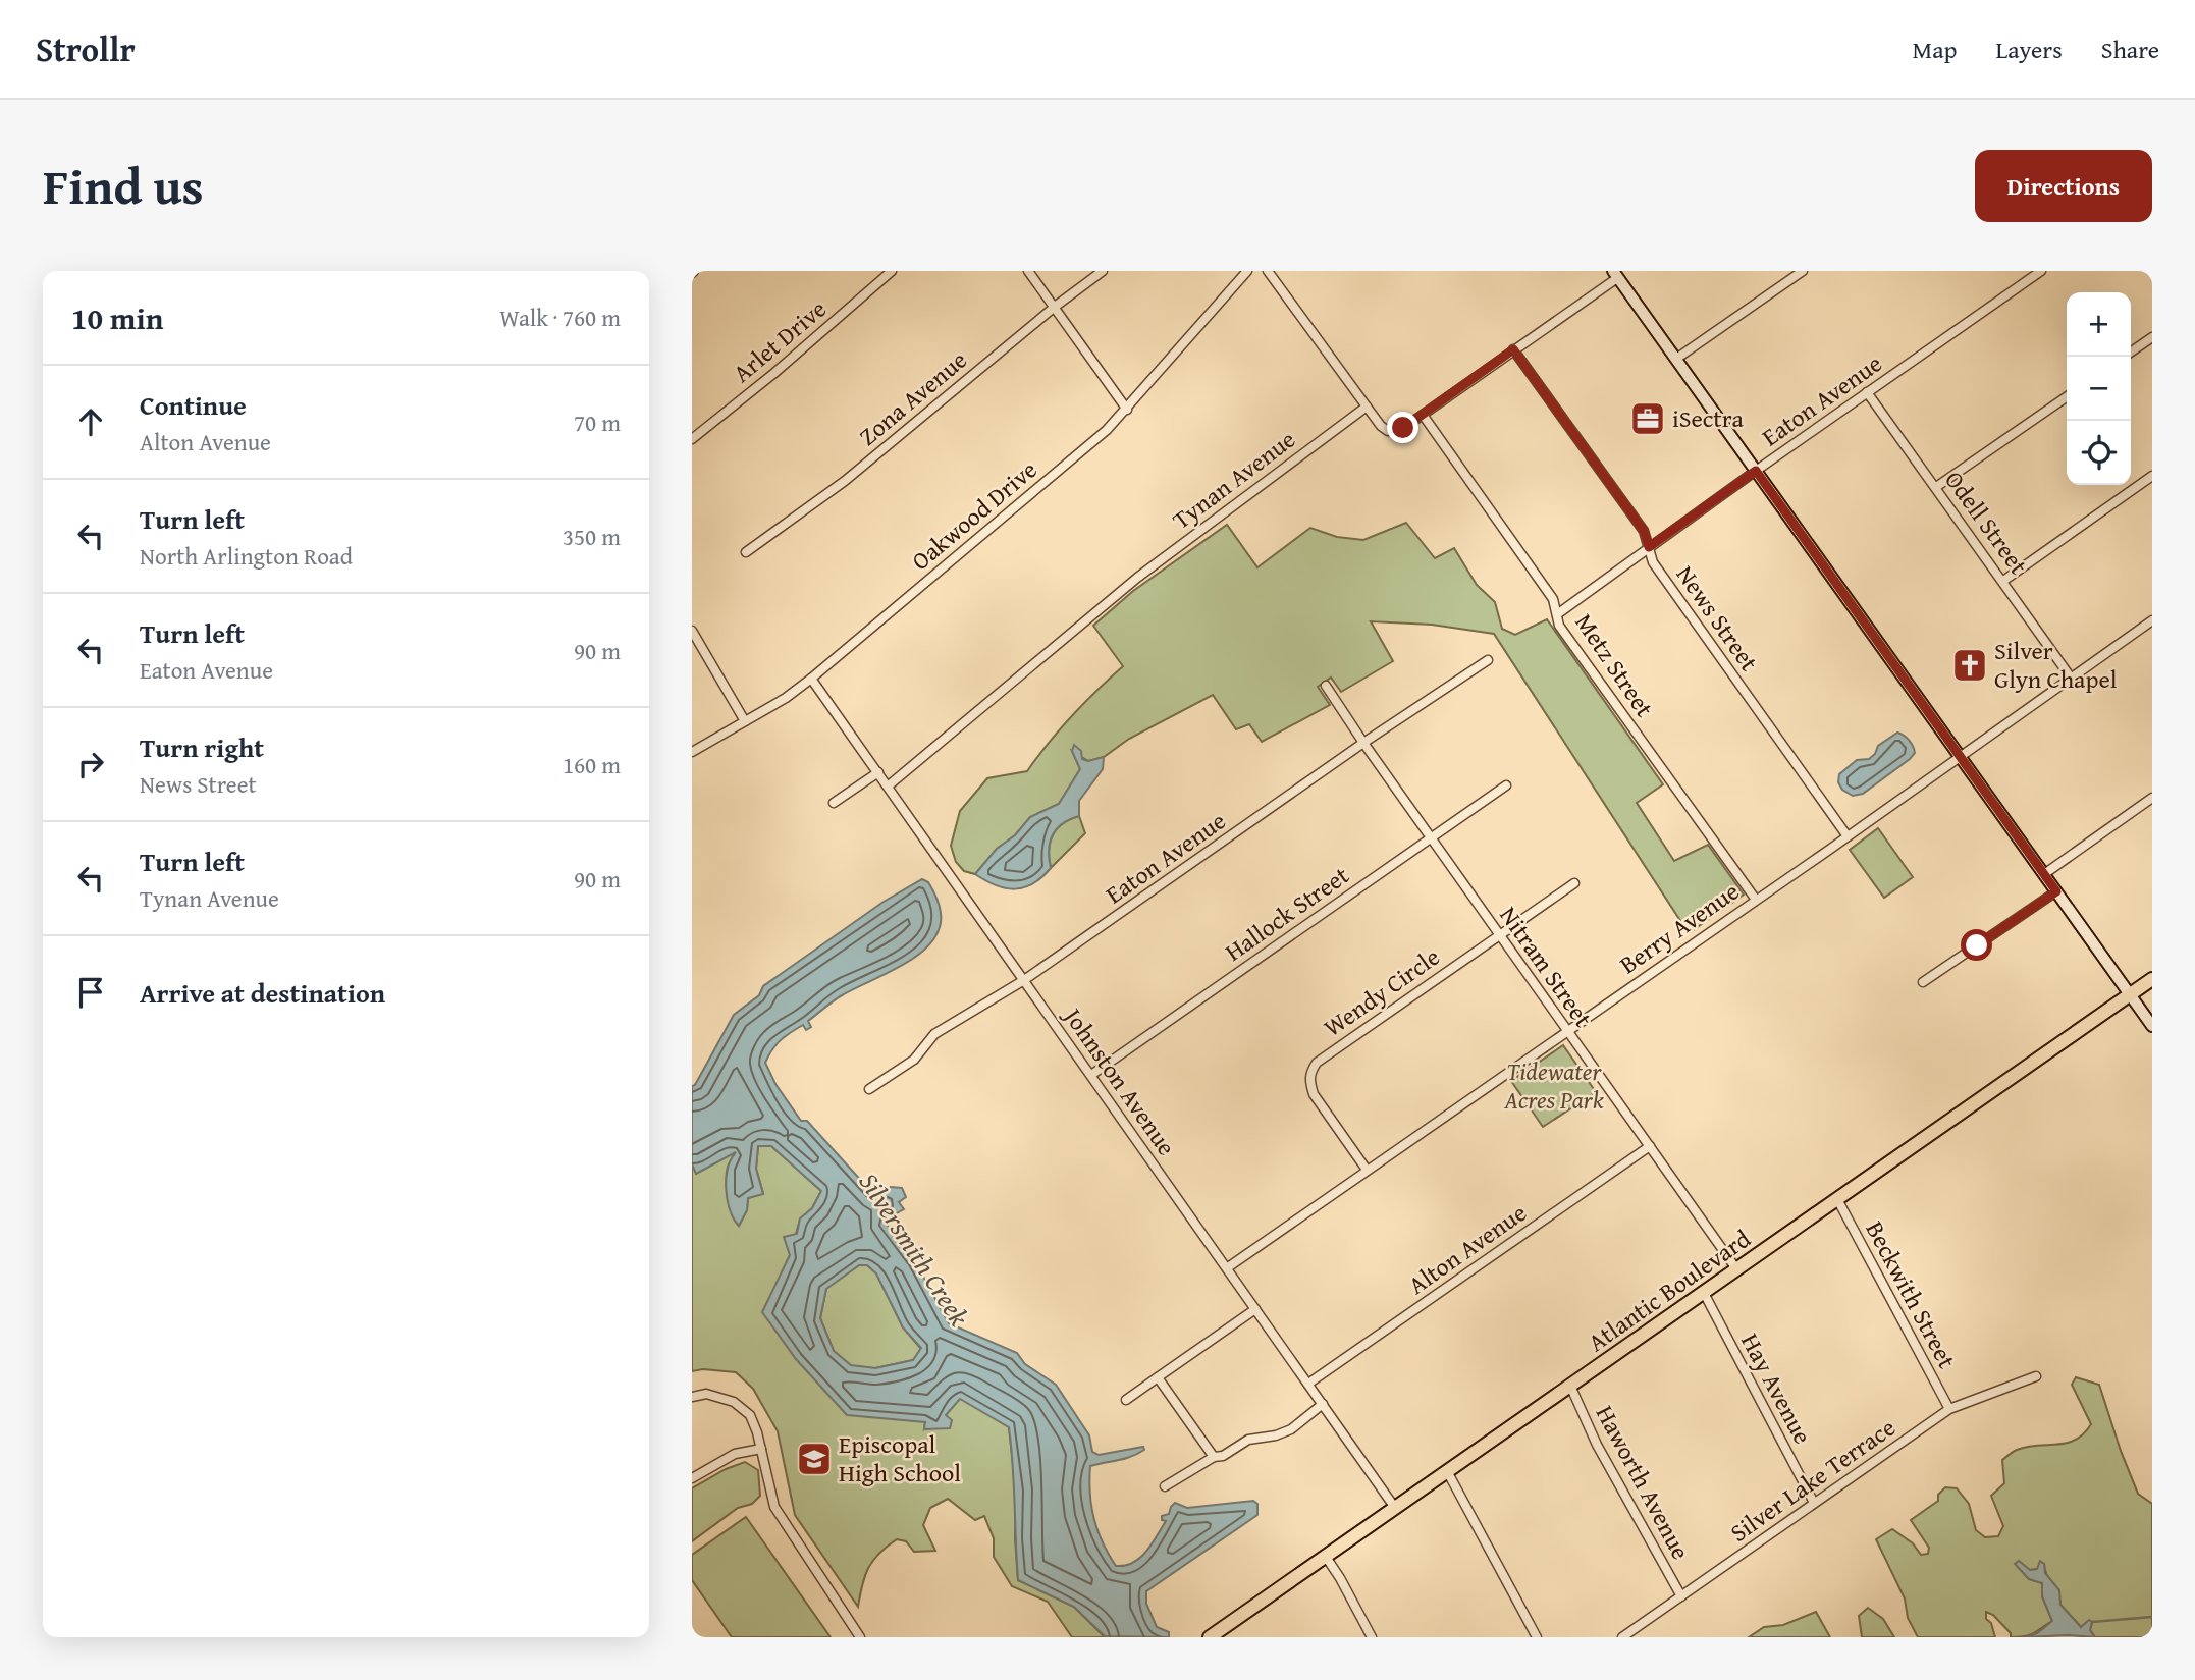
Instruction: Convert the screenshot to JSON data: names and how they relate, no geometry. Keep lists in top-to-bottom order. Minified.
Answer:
{"streets":{"main road":["Atlantic Boulevard"],"street":["Arlet Drive","Zona Avenue","Eaton Avenue","Tynan Avenue","Oakwood Drive","Odell Street","News Street","Metz Street","Hallock Street","Berry Avenue","Nitram Street","Wendy Circle","Johnston Avenue","Alton Avenue","Beckwith Street","Hay Avenue","Silver Lake Terrace","Haworth Avenue"]},"crossings":[["Eaton Avenue","Odell Street"],["Eaton Avenue","News Street"],["Eaton Avenue","Metz Street"],["Eaton Avenue","Nitram Street"],["Eaton Avenue","Johnston Avenue"],["Tynan Avenue","Johnston Avenue"],["Oakwood Drive","Johnston Avenue"],["Odell Street","Berry Avenue"],["News Street","Berry Avenue"],["Metz Street","Berry Avenue"],["Hallock Street","Nitram Street"],["Hallock Street","Johnston Avenue"],["Berry Avenue","Nitram Street"],["Berry Avenue","Wendy Circle"],["Berry Avenue","Johnston Avenue"],["Nitram Street","Wendy Circle"],["Nitram Street","Alton Avenue"],["Nitram Street","Atlantic Boulevard"],["Johnston Avenue","Alton Avenue"],["Johnston Avenue","Atlantic Boulevard"],["Atlantic Boulevard","Beckwith Street"],["Atlantic Boulevard","Hay Avenue"],["Atlantic Boulevard","Haworth Avenue"],["Beckwith Street","Silver Lake Terrace"],["Hay Avenue","Silver Lake Terrace"],["Silver Lake Terrace","Haworth Avenue"]],"water":["Silversmith Creek"],"parks":["Tidewater Acres Park"],"places":{"office":["iSectra"],"church":["Silver Glyn Chapel"],"school or university":["Episcopal High School"]},"page":{"header":"Strollr","nav":["Map","Layers","Share"],"title":"Find us","buttons":"Directions","heading":["10 min","Walk · 760 m"],"map_buttons":["+","−"],"list":[["Continue","Alton Avenue","70 m"],["Turn left","North Arlington Road","350 m"],["Turn left","Eaton Avenue","90 m"],["Turn right","News Street","160 m"],["Turn left","Tynan Avenue","90 m"],"Arrive at destination"]}}
